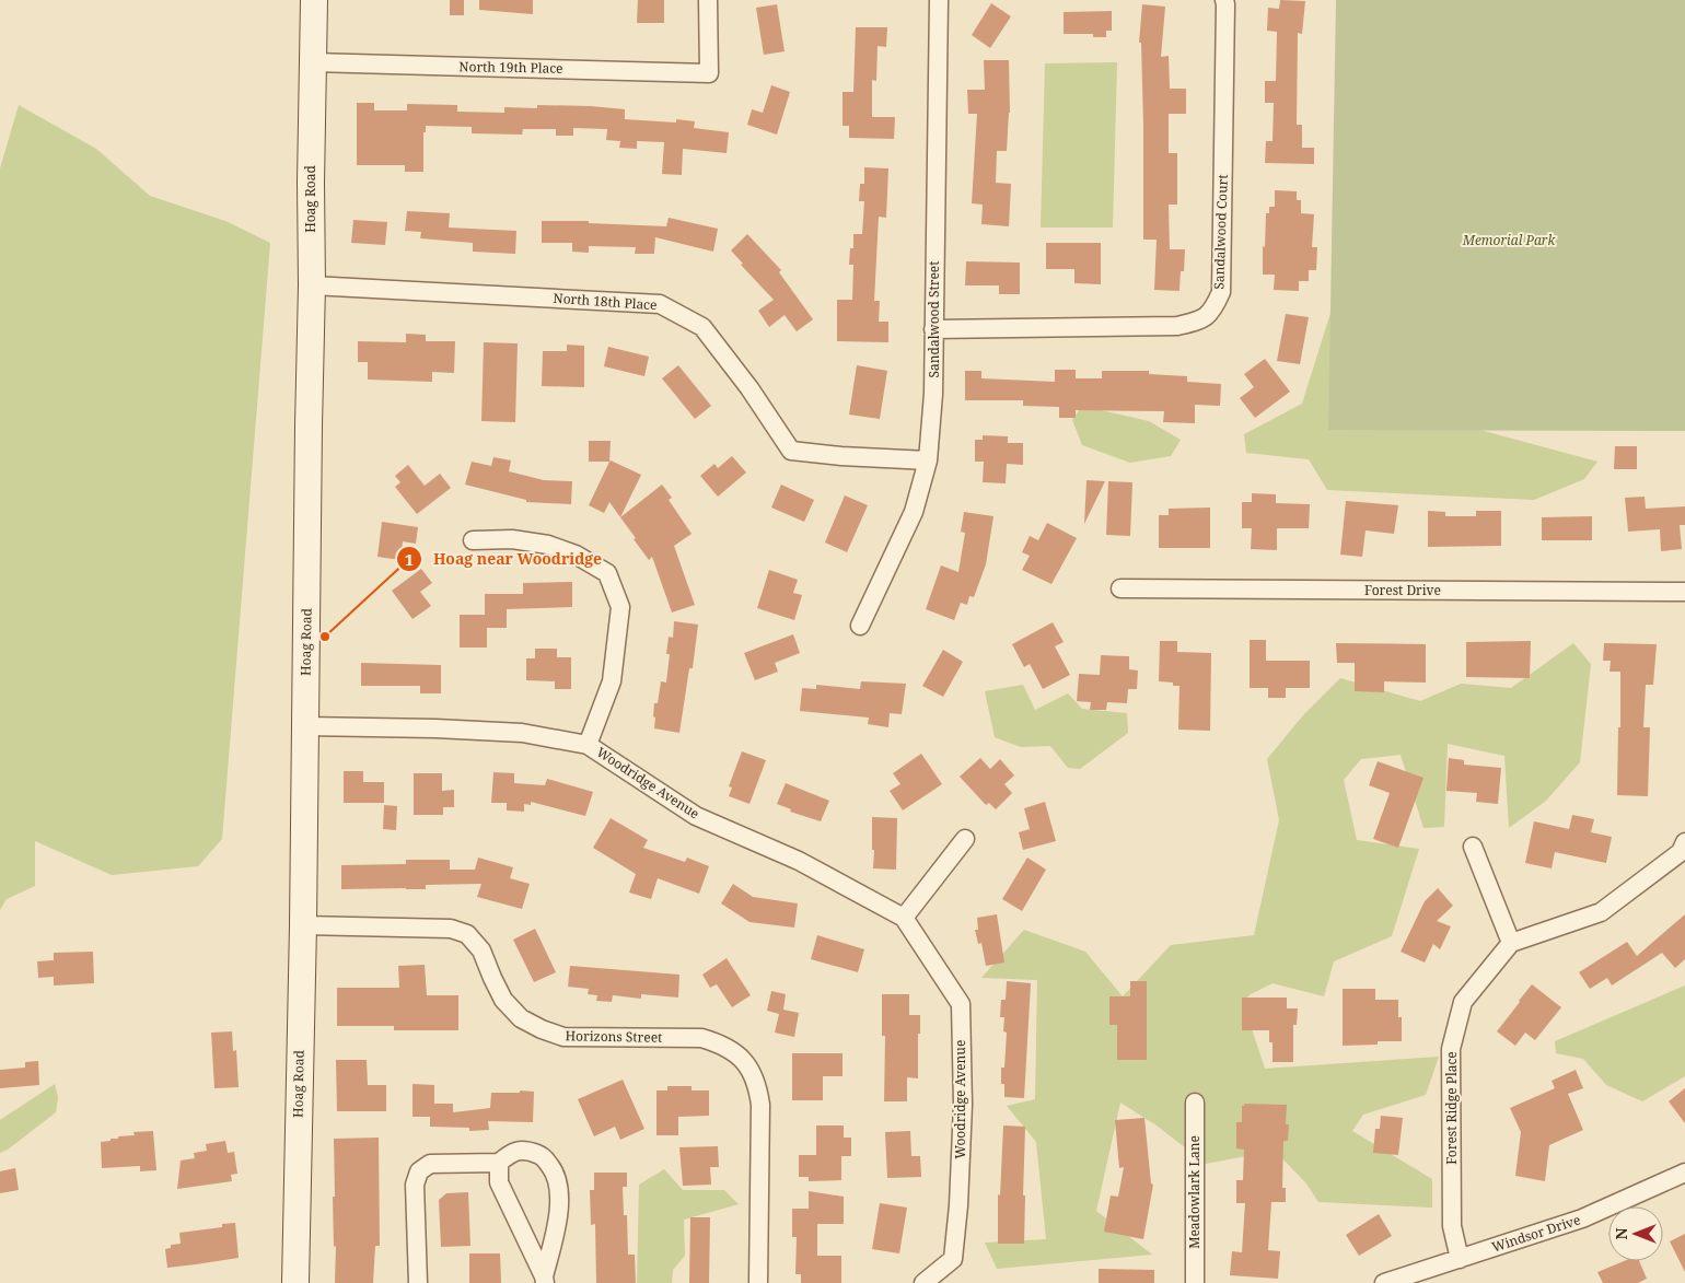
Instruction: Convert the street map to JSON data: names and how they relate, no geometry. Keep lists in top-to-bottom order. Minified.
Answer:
{"streets":{"street":["North 19th Place","Hoag Road","Sandalwood Court","North 18th Place","Sandalwood Street","Forest Drive","Woodridge Avenue","Horizons Street","Forest Ridge Place","Meadowlark Lane","Windsor Drive"]},"crossings":[["North 19th Place","Hoag Road"],["Hoag Road","North 18th Place"],["Hoag Road","Woodridge Avenue"],["Hoag Road","Horizons Street"],["Sandalwood Court","Sandalwood Street"],["North 18th Place","Sandalwood Street"],["Forest Ridge Place","Windsor Drive"]],"parks":["Memorial Park"],"places":["Hoag near Woodridge"],"north":"left"}
